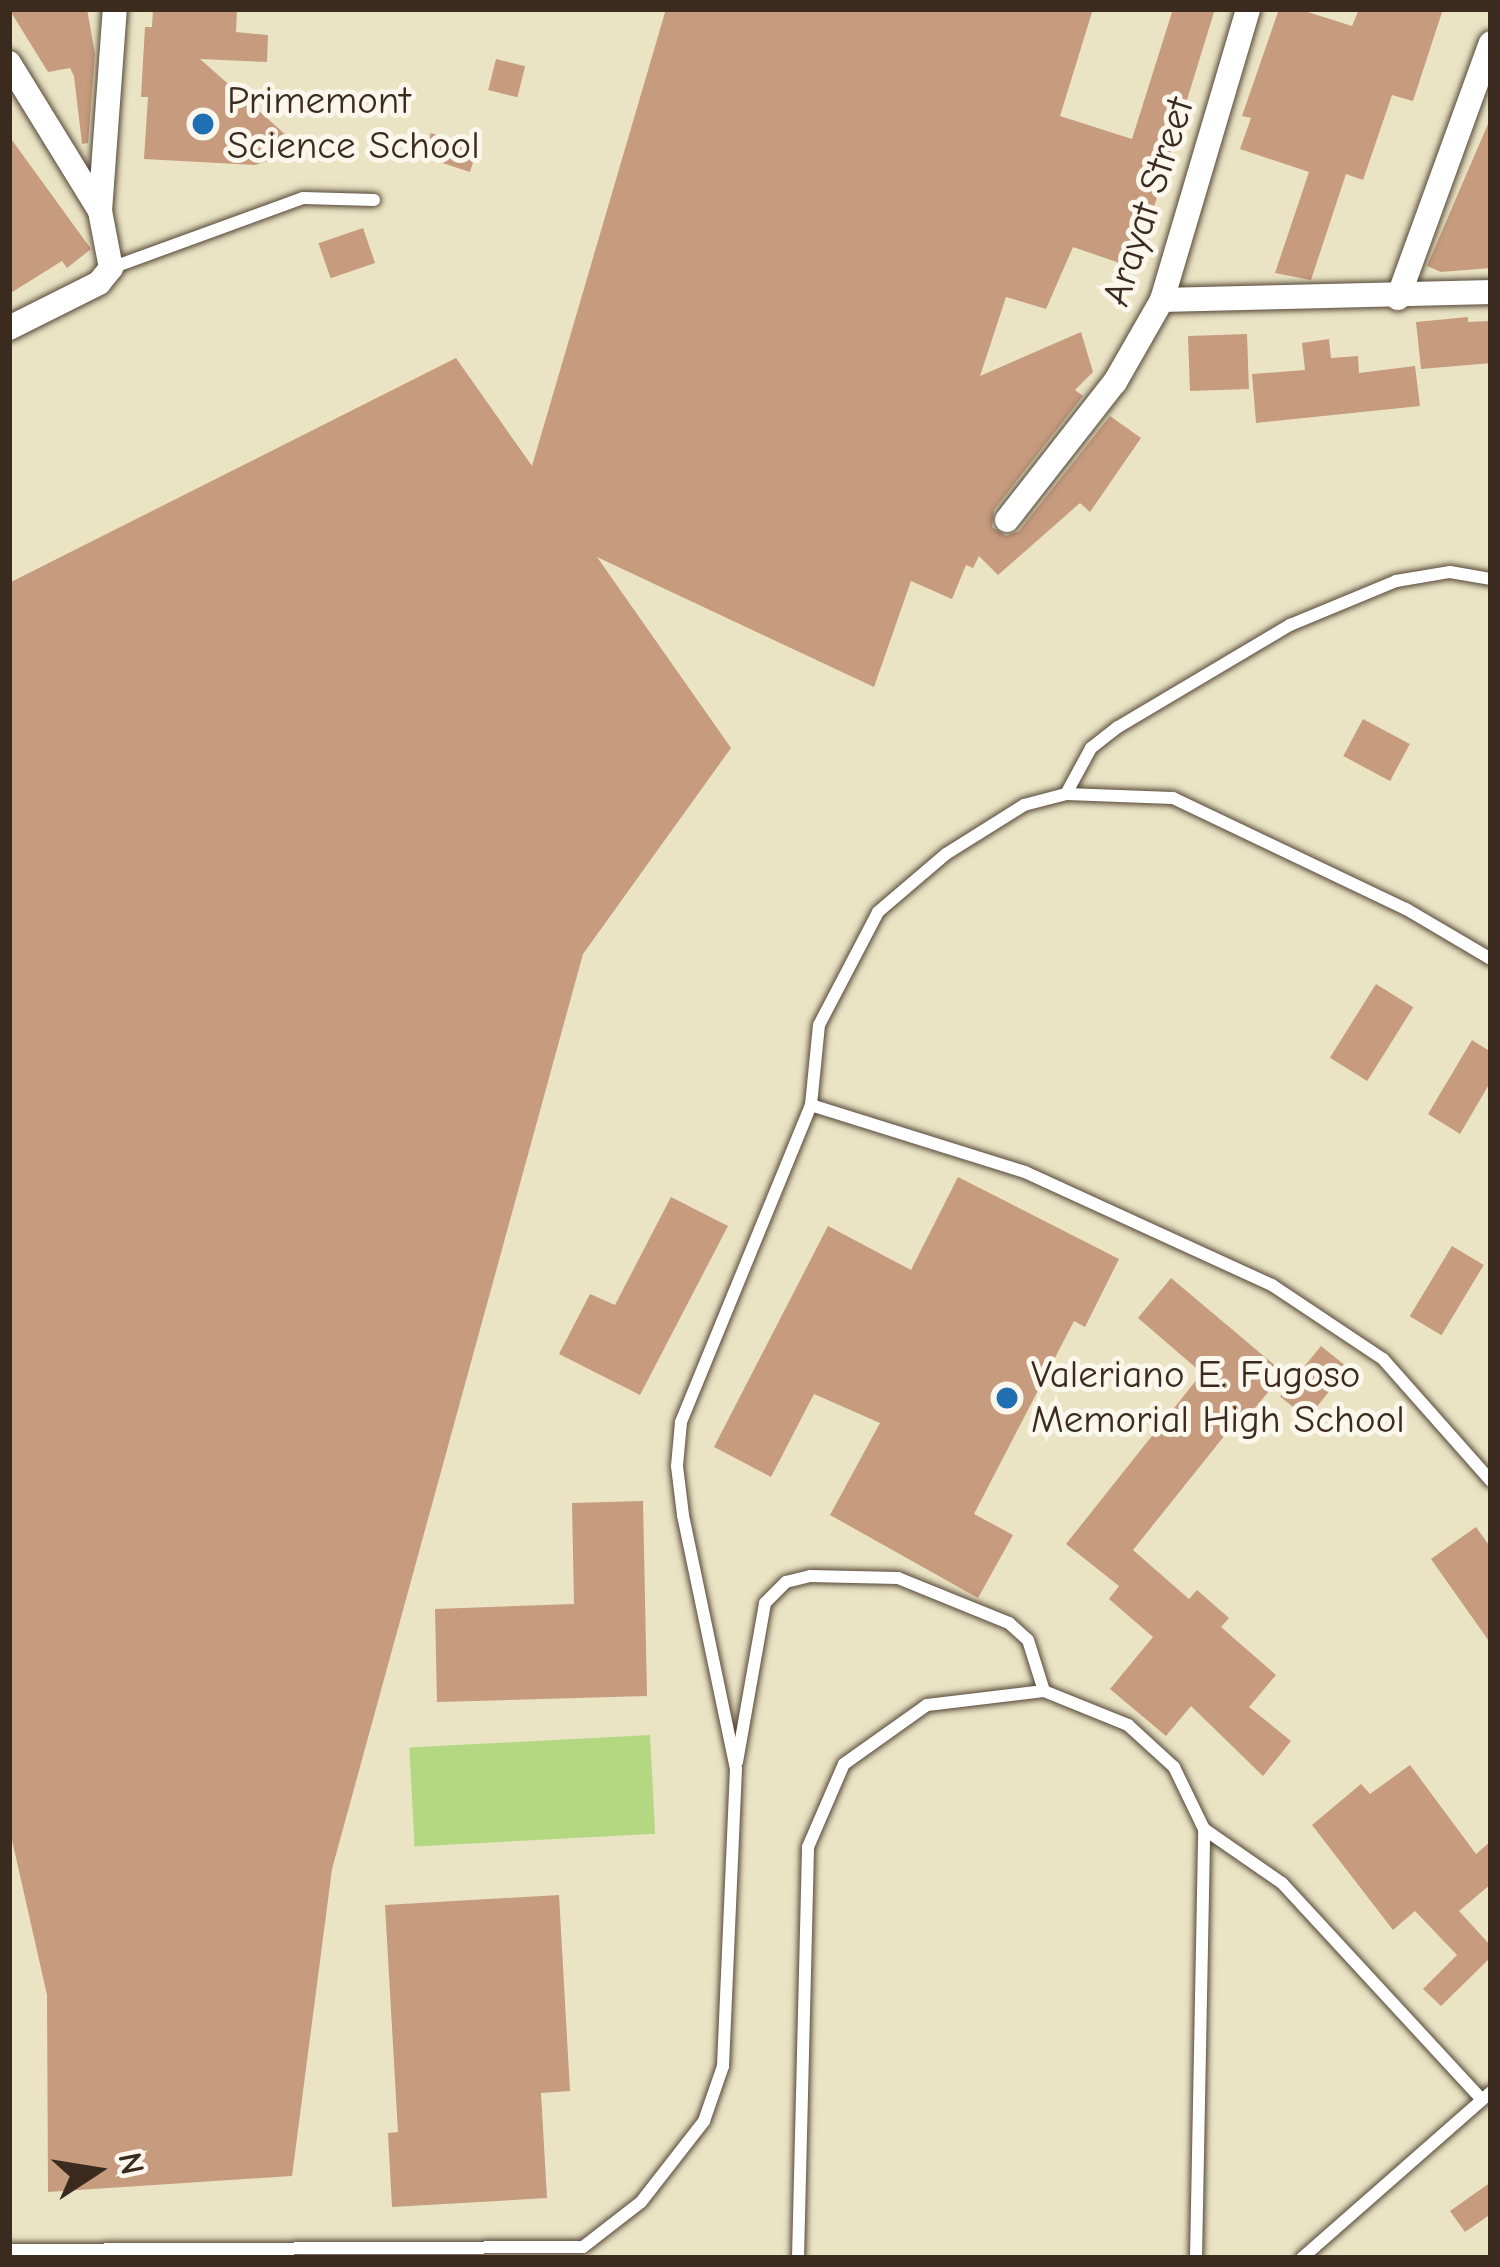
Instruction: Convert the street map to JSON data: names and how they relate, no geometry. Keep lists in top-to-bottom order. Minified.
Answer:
{"streets":{"street":["Arayat Street"]},"places":["Primemont Science School","Valeriano E. Fugoso Memorial High School"],"north":"right"}
